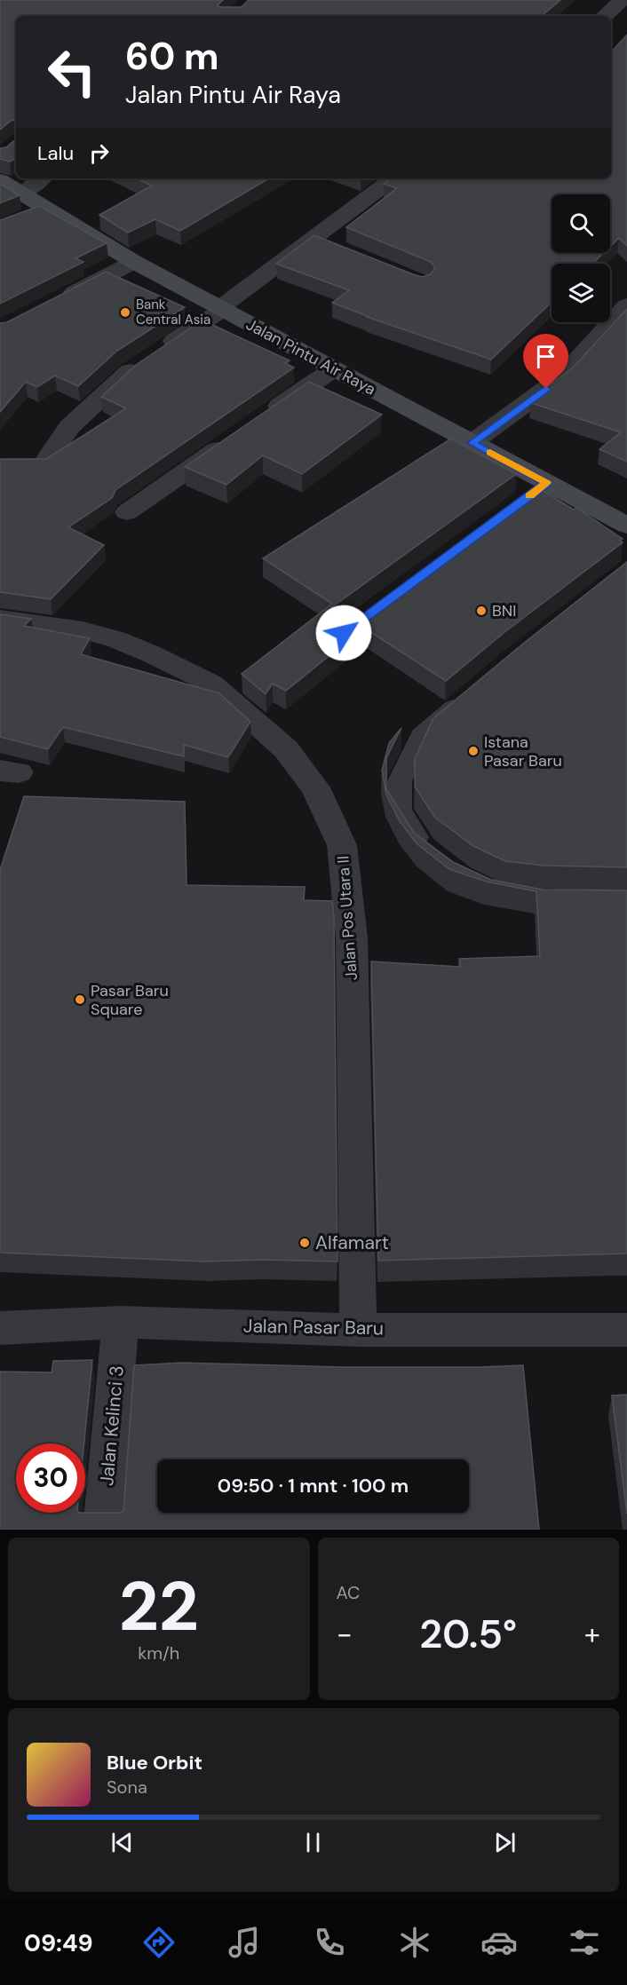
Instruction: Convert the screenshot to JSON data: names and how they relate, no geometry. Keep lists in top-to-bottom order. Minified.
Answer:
{"streets":{"street":["Jalan Pintu Air Raya","Jalan Pos Utara II","Jalan Pasar Baru","Jalan Kelinci 3"]},"crossings":[["Jalan Pos Utara II","Jalan Pasar Baru"],["Jalan Pasar Baru","Jalan Kelinci 3"]],"places":["Bank Central Asia","BNI","Istana Pasar Baru","Pasar Baru Square","Alfamart"],"page":{"turn":["60 m","Jalan Pintu Air Raya"],"then":"Lalu","limit":"30","trip":"09:50 · 1 mnt · 100 m","tile":[["22","km/h"],"AC"],"heat":["−","20.5°","+"],"song":["Blue Orbit","Sona"],"tabs":"09:49"}}
